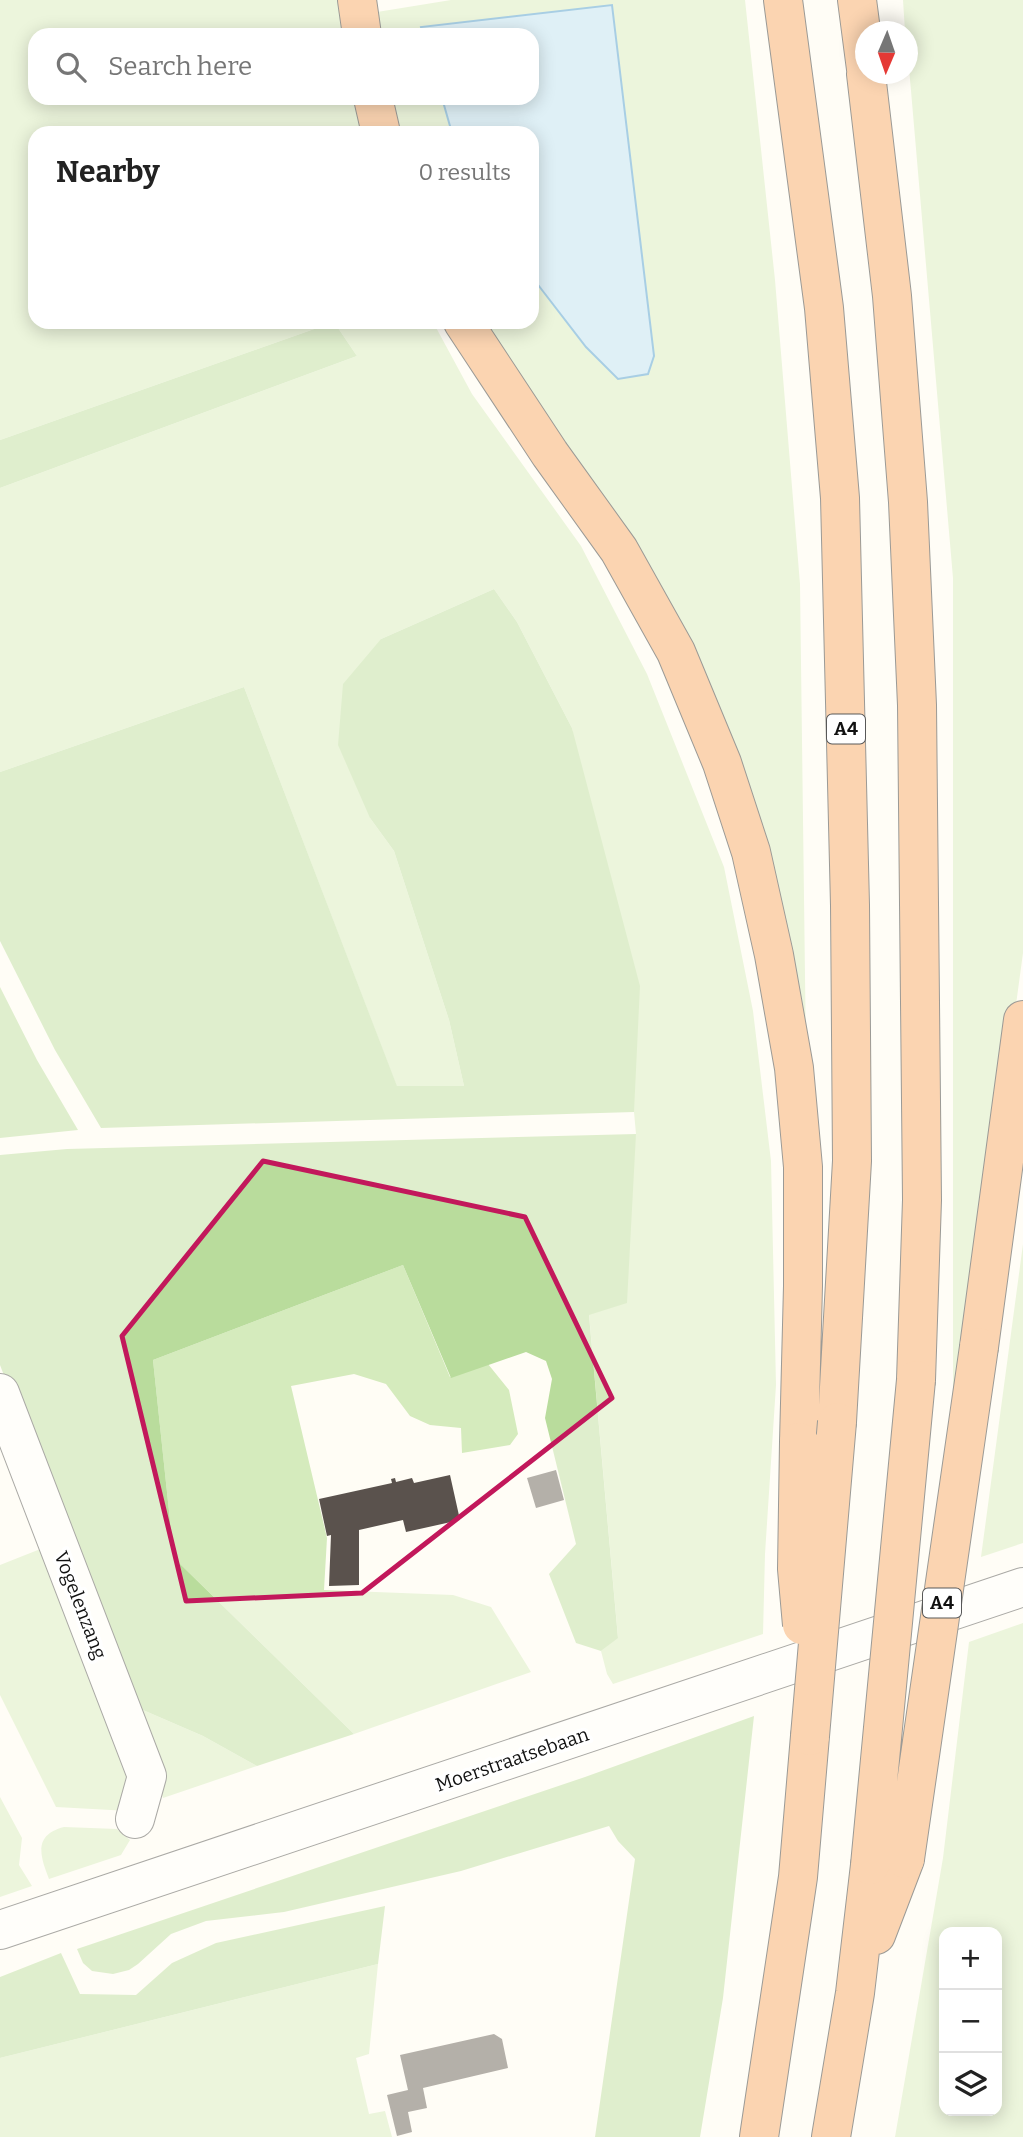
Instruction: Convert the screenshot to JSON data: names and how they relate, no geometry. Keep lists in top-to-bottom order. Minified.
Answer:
{"streets":{"highway":["A4"],"street":["Vogelenzang","Moerstraatsebaan"]},"north":"bottom","page":{"search":"Search here","heading":["Nearby","0 results"],"map_buttons":["+","−"]}}
